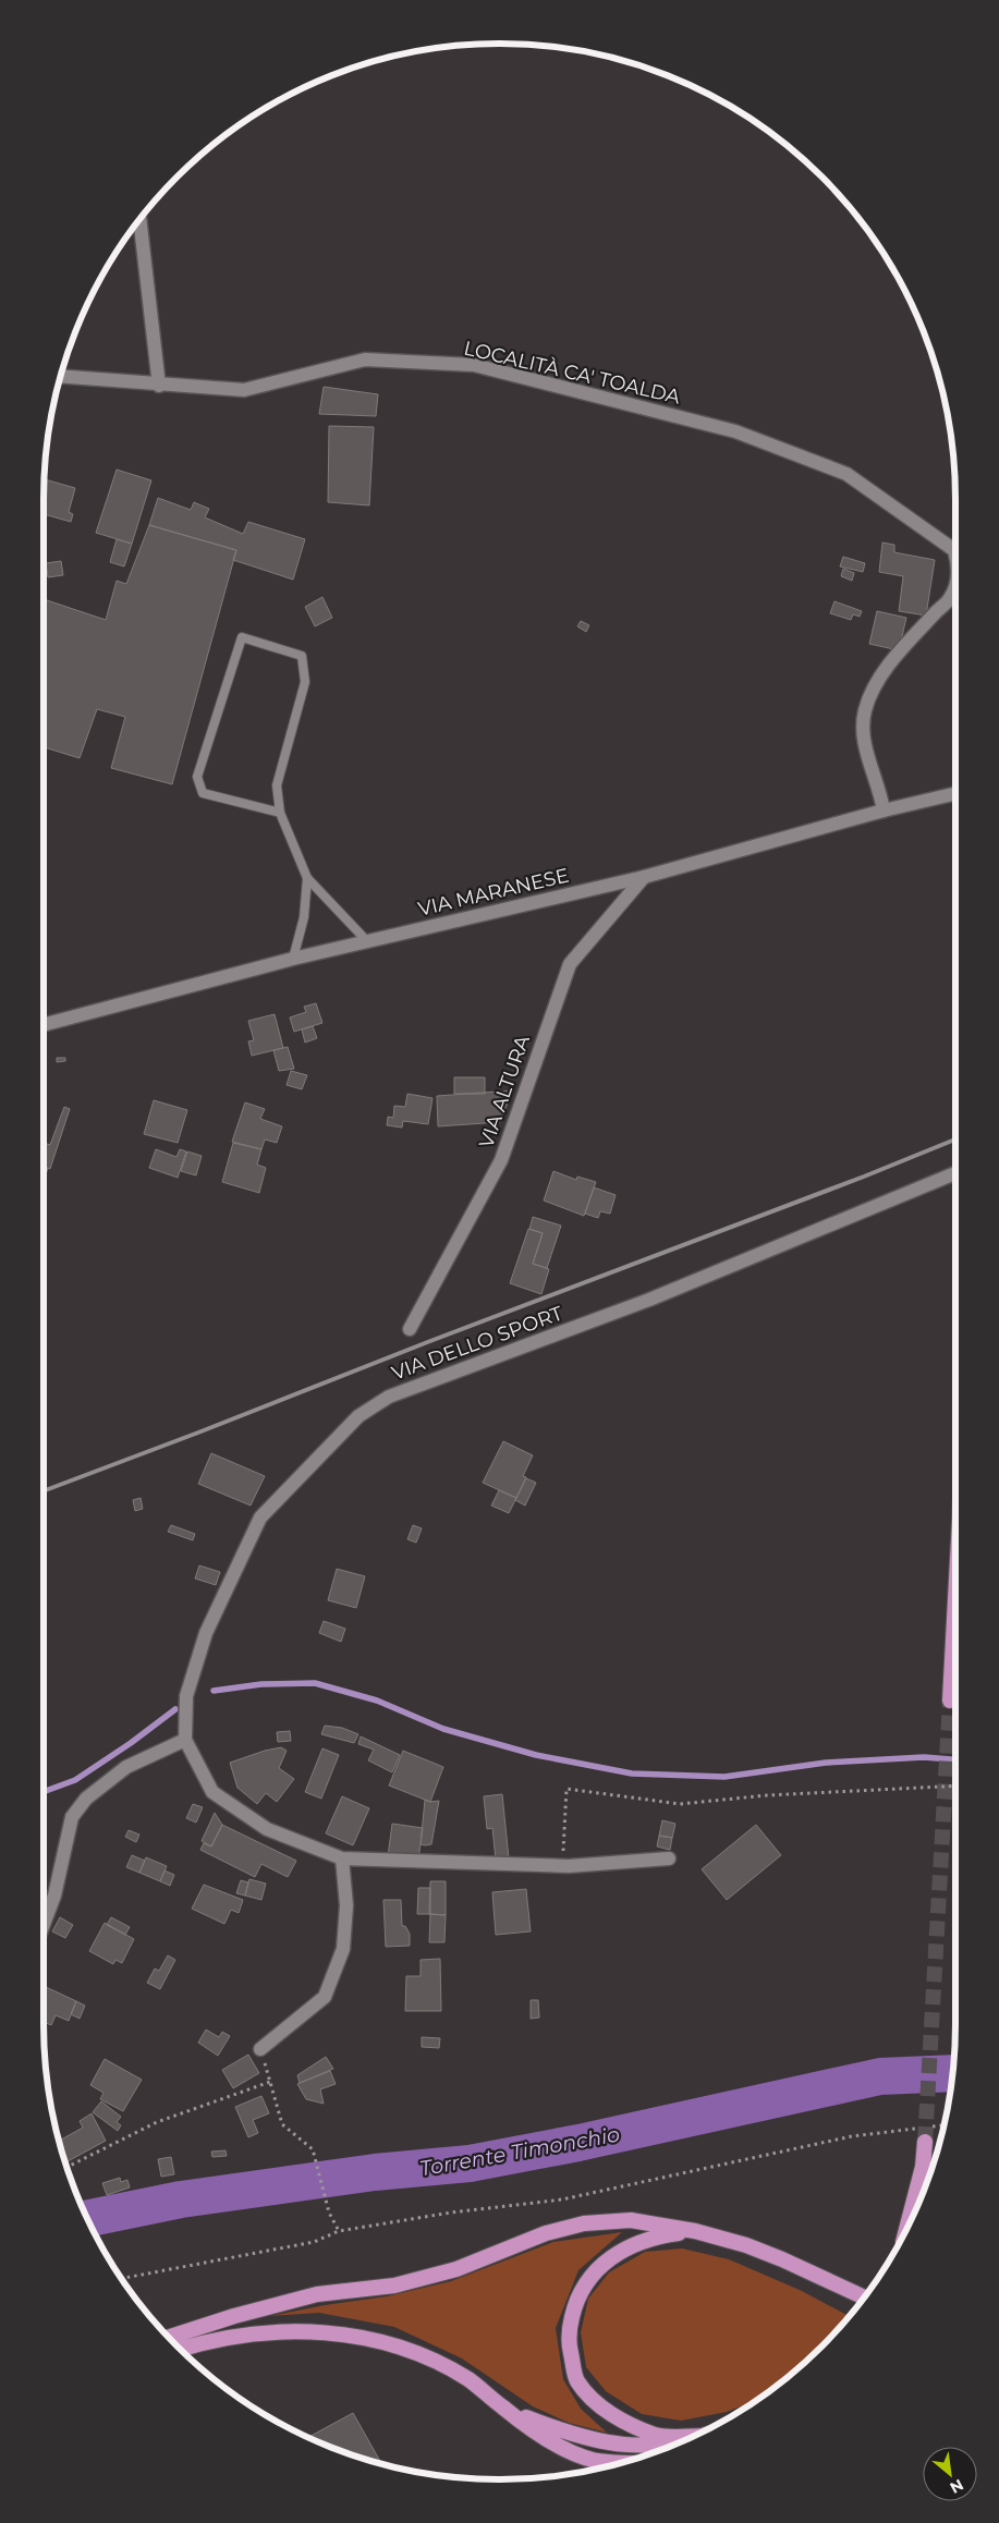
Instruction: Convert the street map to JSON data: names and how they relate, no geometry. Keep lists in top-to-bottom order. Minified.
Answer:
{"streets":{"street":["LOCALITÀ CA' TOALDA","VIA MARANESE","VIA ALTURA","VIA DELLO SPORT"]},"crossings":[["LOCALITÀ CA' TOALDA","VIA MARANESE"],["VIA MARANESE","VIA ALTURA"]],"water":["Torrente Timonchio"],"north":"bottom right"}
